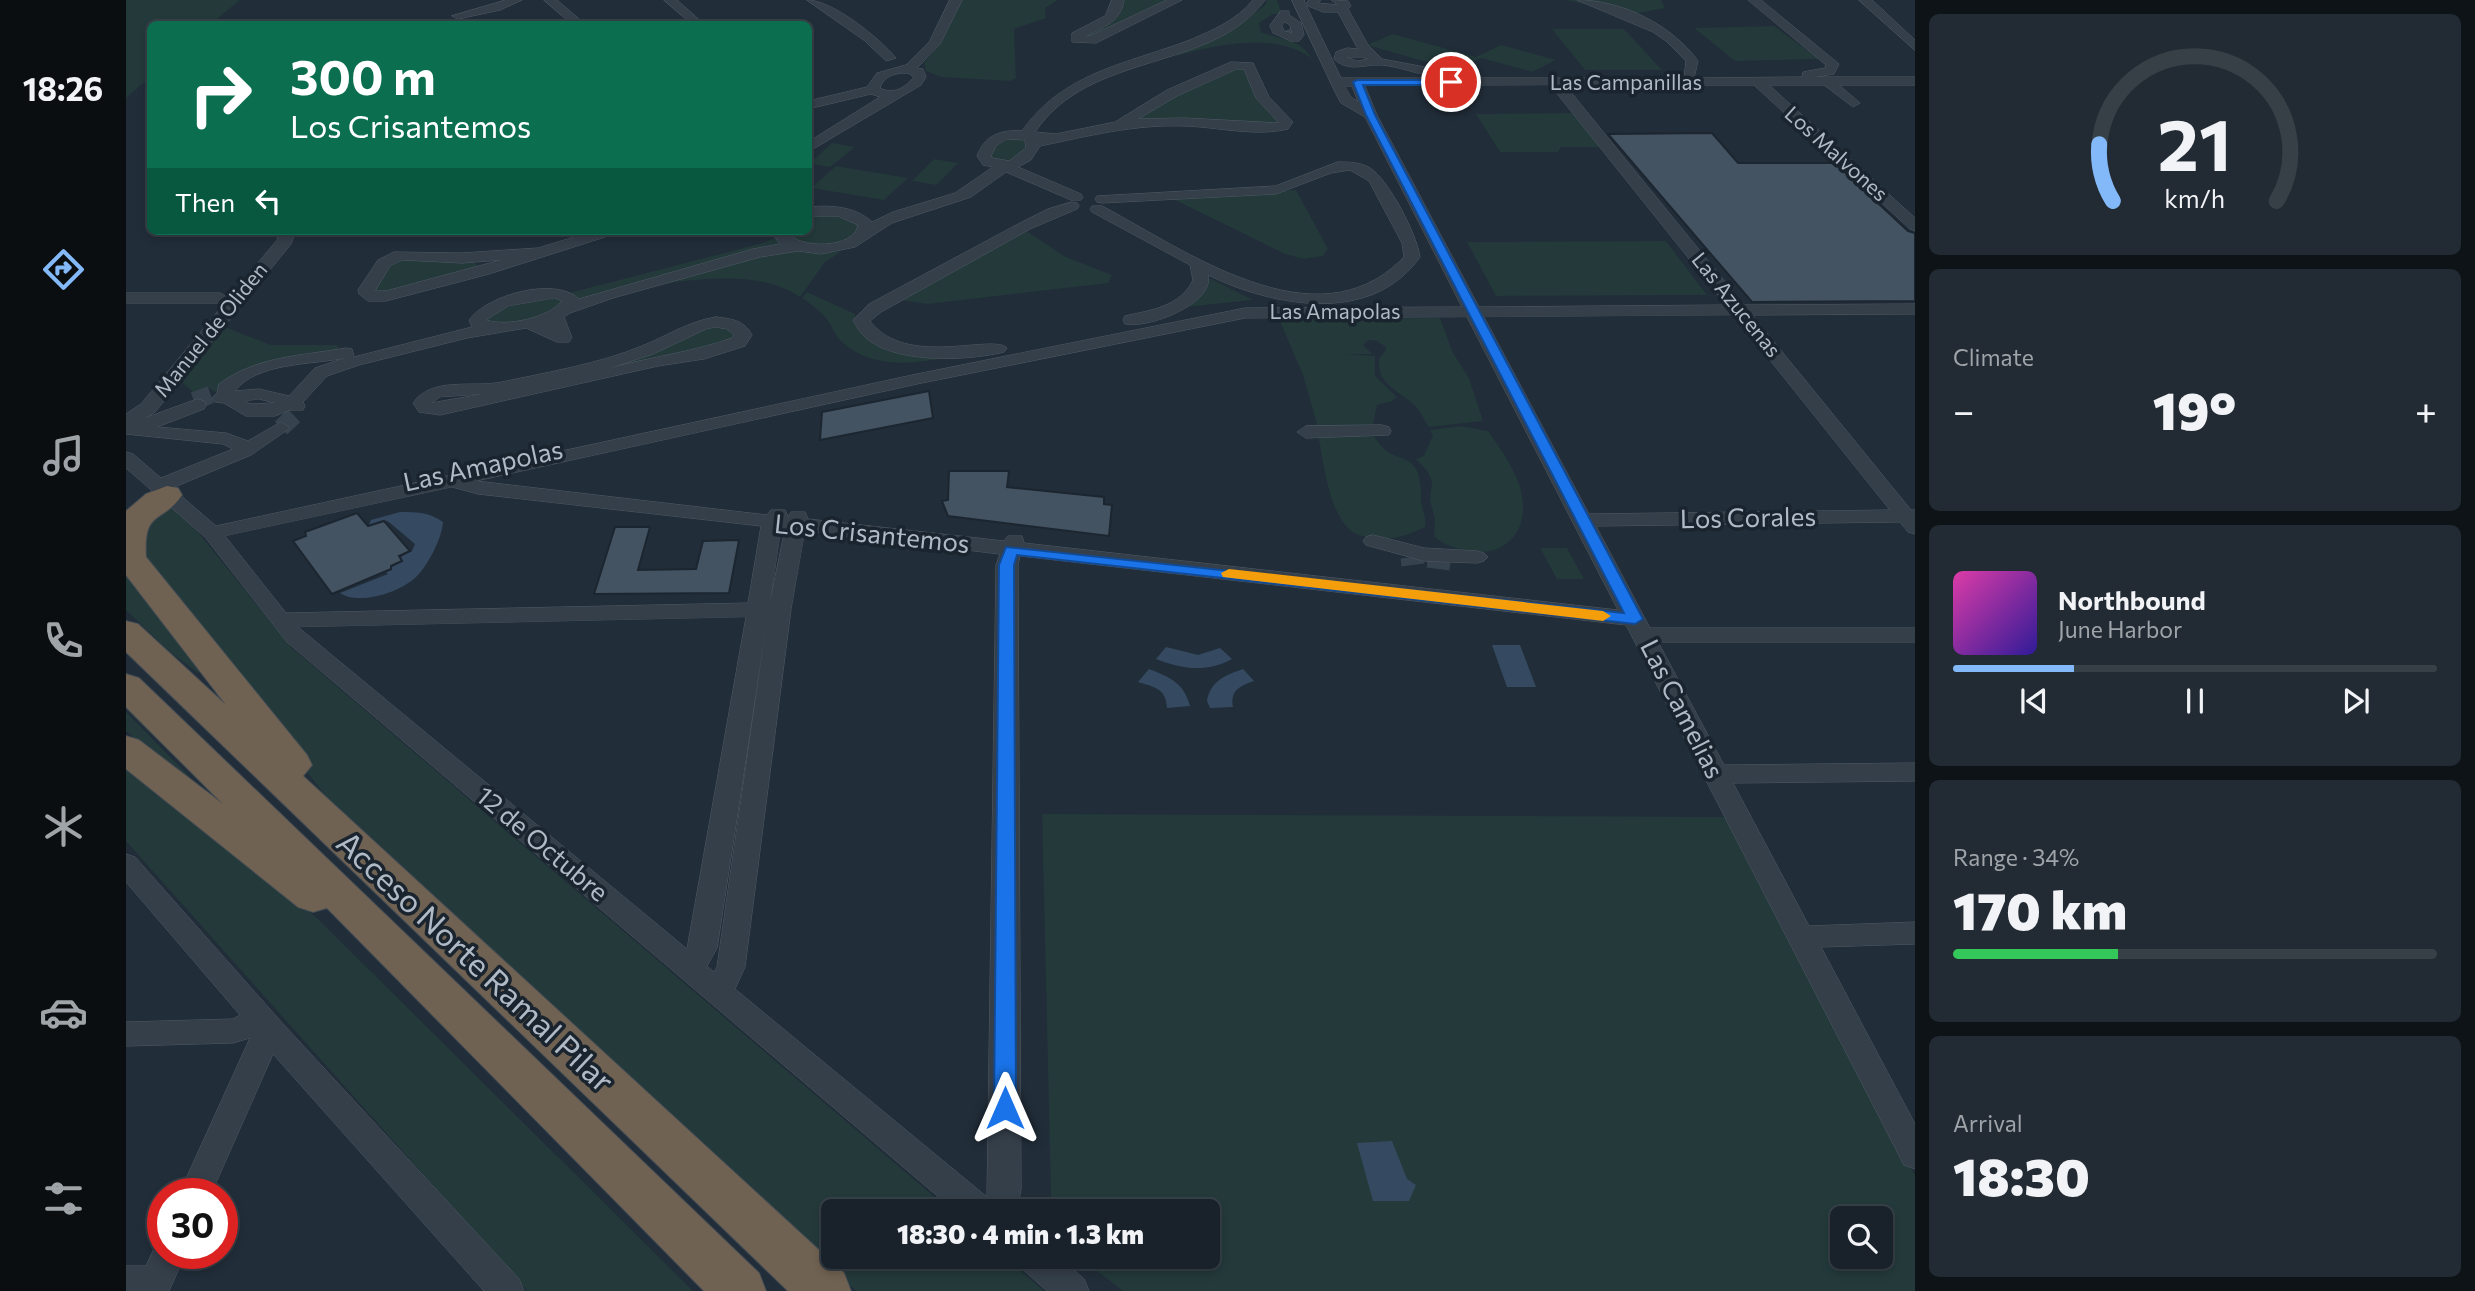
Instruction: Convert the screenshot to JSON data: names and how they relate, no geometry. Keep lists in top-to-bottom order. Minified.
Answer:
{"streets":{"highway":["Acceso Norte Ramal Pilar"],"street":["Las Campanillas","Los Malvones","Las Azucenas","Las Amapolas","Manuel de Oliden","Los Corales","Los Crisantemos","Las Camelias","12 de Octubre"]},"crossings":[["Las Campanillas","Los Malvones"],["Las Campanillas","Las Azucenas"],["Las Campanillas","Las Camelias"],["Las Azucenas","Las Amapolas"],["Las Azucenas","Los Corales"],["Las Amapolas","Los Crisantemos"],["Las Amapolas","Las Camelias"],["Las Amapolas","12 de Octubre"],["Los Corales","Las Camelias"],["Los Crisantemos","Las Camelias"]],"page":{"tabs":"18:26","turn":["300 m","Los Crisantemos"],"then":"Then","tile":["Climate",["Range · 34%","170 km"],["Arrival","18:30"]],"heat":["−","19°","+"],"song":["Northbound","June Harbor"],"limit":"30","trip":"18:30 · 4 min · 1.3 km","gauge":["21","km/h"]}}
